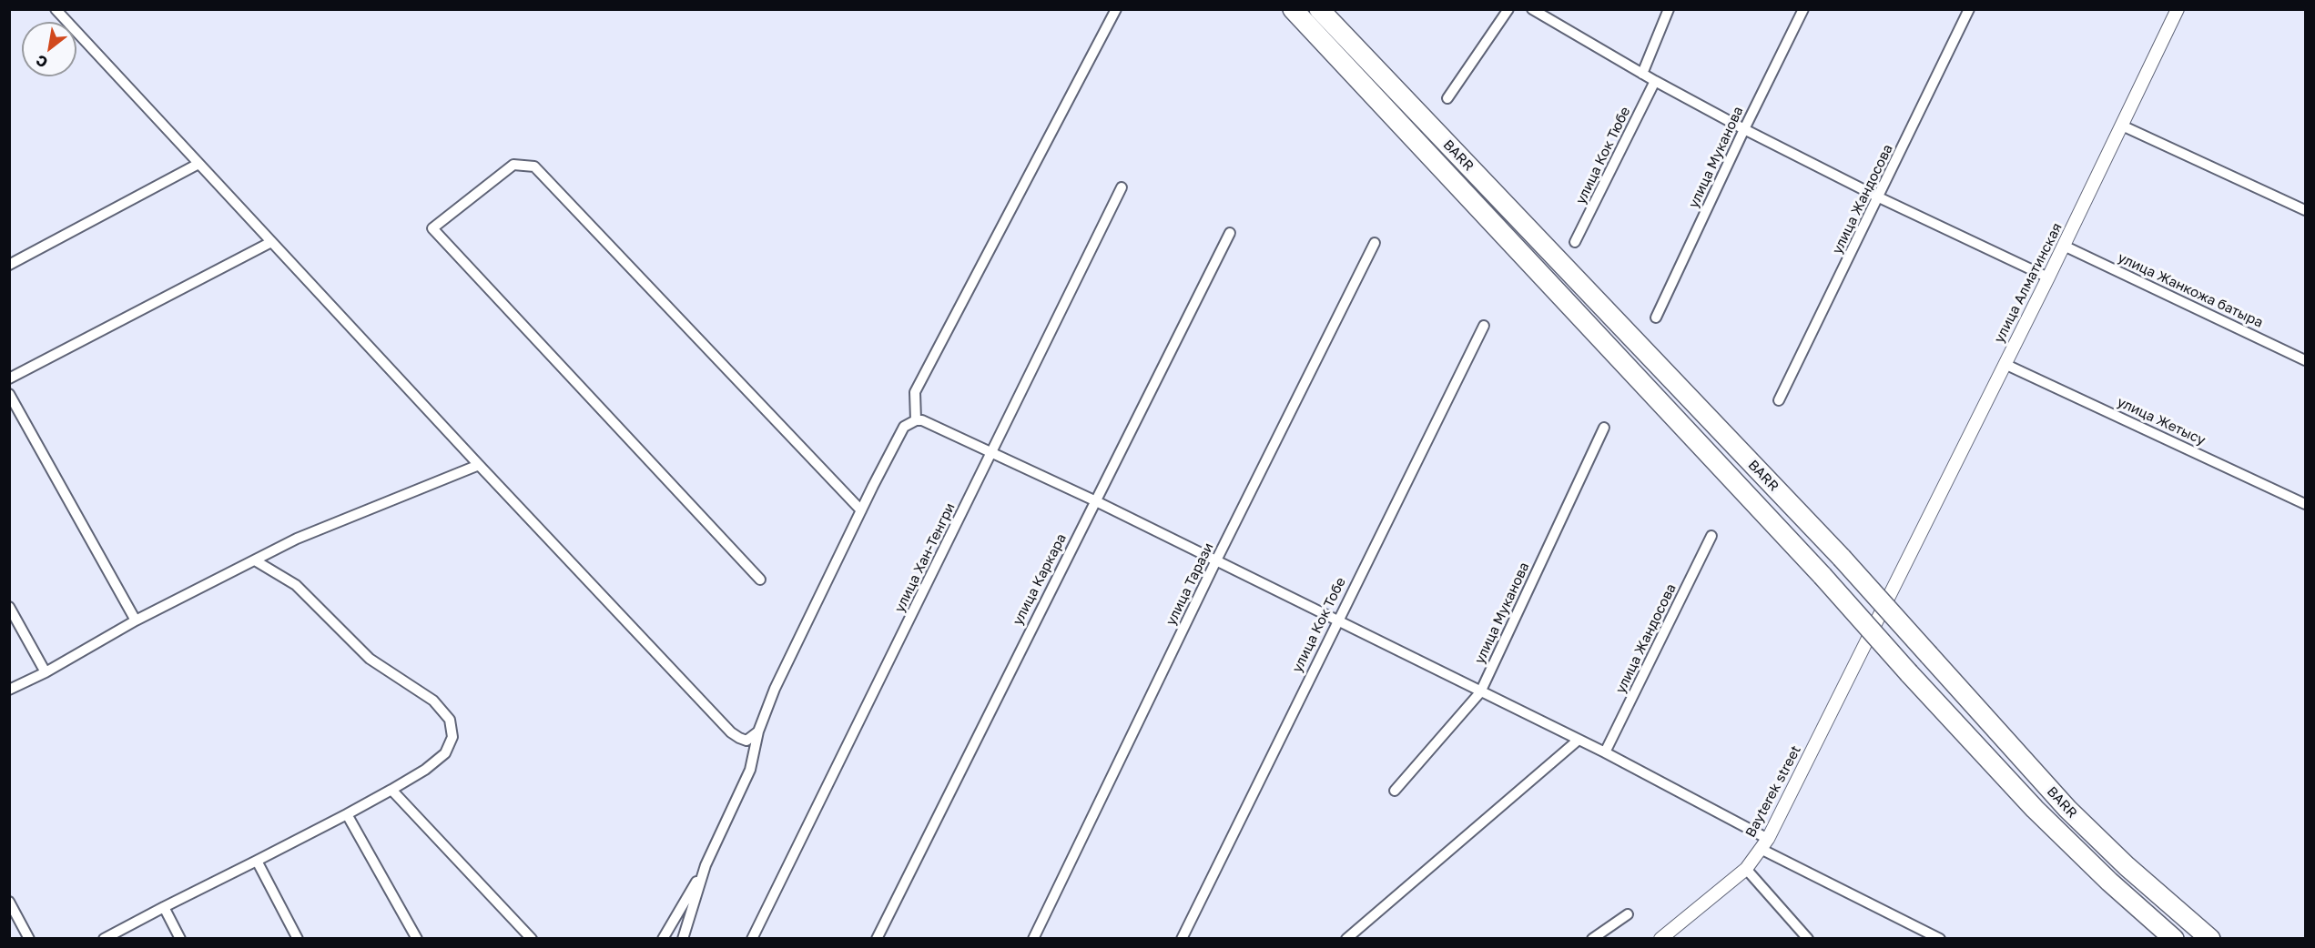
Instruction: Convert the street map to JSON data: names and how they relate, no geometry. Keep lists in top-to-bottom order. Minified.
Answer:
{"streets":{"highway":["BARR"],"street":["улица Кок Тюбе","улица Муканова","улица Жандосова","улица Алматинская","улица Жанкожа батыра","улица Жетысу","улица Хан-Тенгри","улица Каркара","улица Тарази","улица Кок Тобе","Bayterek street"]},"crossings":[["улица Алматинская","улица Жанкожа батыра"],["улица Алматинская","улица Жетысу"],["улица Алматинская","Bayterek street"]],"north":"bottom left"}
